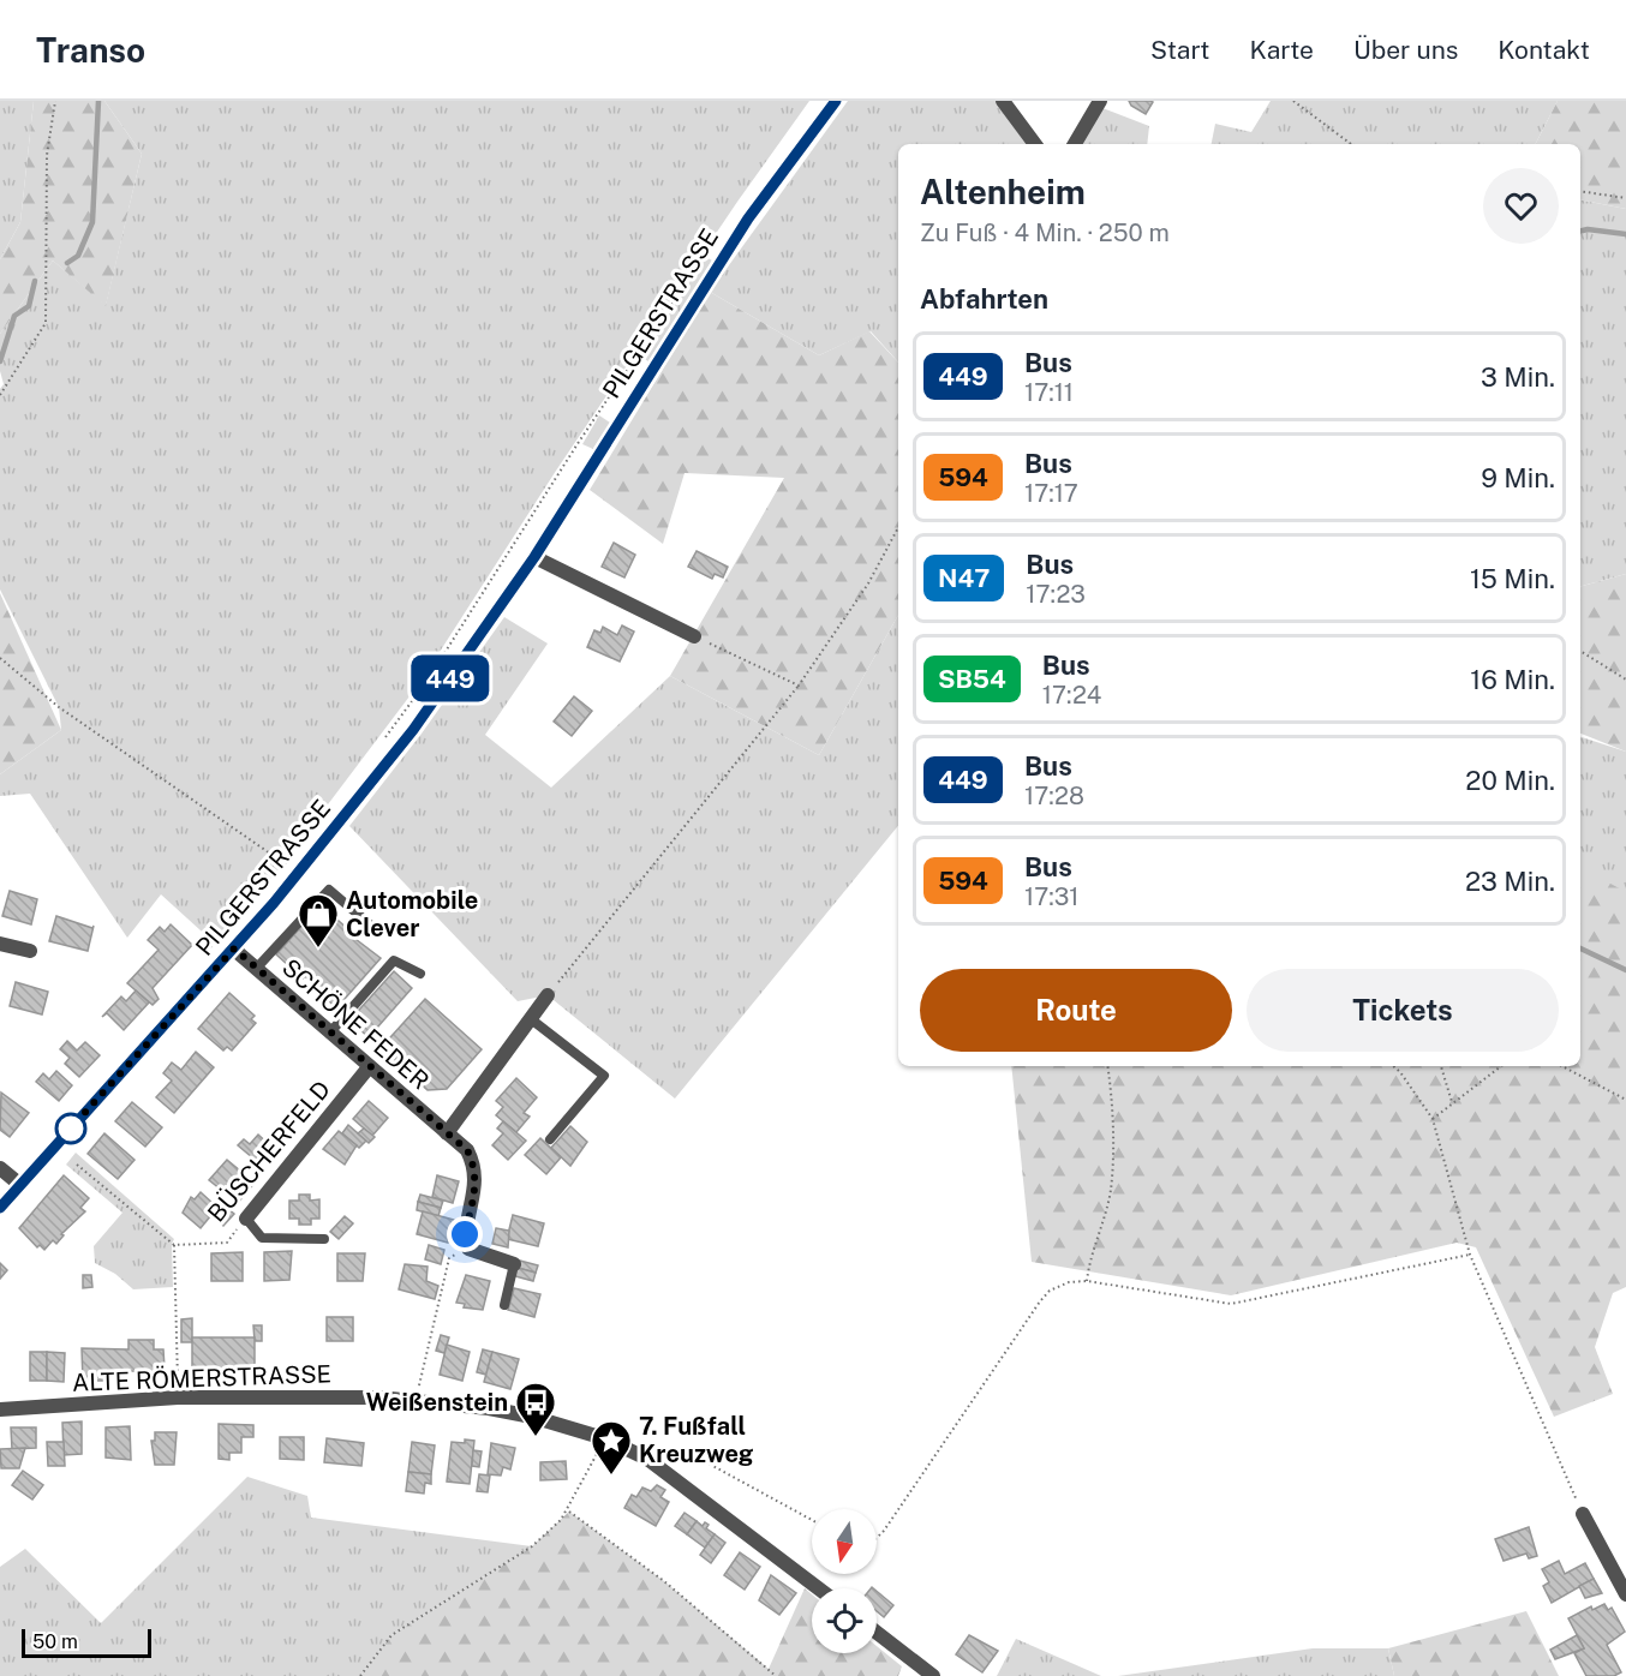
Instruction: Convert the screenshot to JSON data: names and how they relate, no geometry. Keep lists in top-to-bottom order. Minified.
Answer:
{"streets":{"main road":["PILGERSTRASSE"],"street":["SCHÖNE FEDER","BÜSCHERFELD","ALTE RÖMERSTRASSE"]},"crossings":[["PILGERSTRASSE","SCHÖNE FEDER"],["SCHÖNE FEDER","BÜSCHERFELD"]],"places":{"shop":["Automobile Clever"],"bus stop":["Weißenstein"],"place":["7. Fußfall Kreuzweg"]},"lines":["bus line 449"],"scale_bar":"50 m","north":"bottom","page":{"header":"Transo","nav":["Start","Karte","Über uns","Kontakt"],"on_map":"449","heading":[["Altenheim","Zu Fuß · 4 Min. · 250 m"],"Abfahrten"],"list":[{"mark":"449","name":"Bus","note":"17:11","value":"3 Min."},{"mark":"594","name":"Bus","note":"17:17","value":"9 Min."},{"mark":"N47","name":"Bus","note":"17:23","value":"15 Min."},{"mark":"SB54","name":"Bus","note":"17:24","value":"16 Min."},{"mark":"449","name":"Bus","note":"17:28","value":"20 Min."},{"mark":"594","name":"Bus","note":"17:31","value":"23 Min."}],"buttons":["Route","Tickets"],"scale":"50 m"}}
